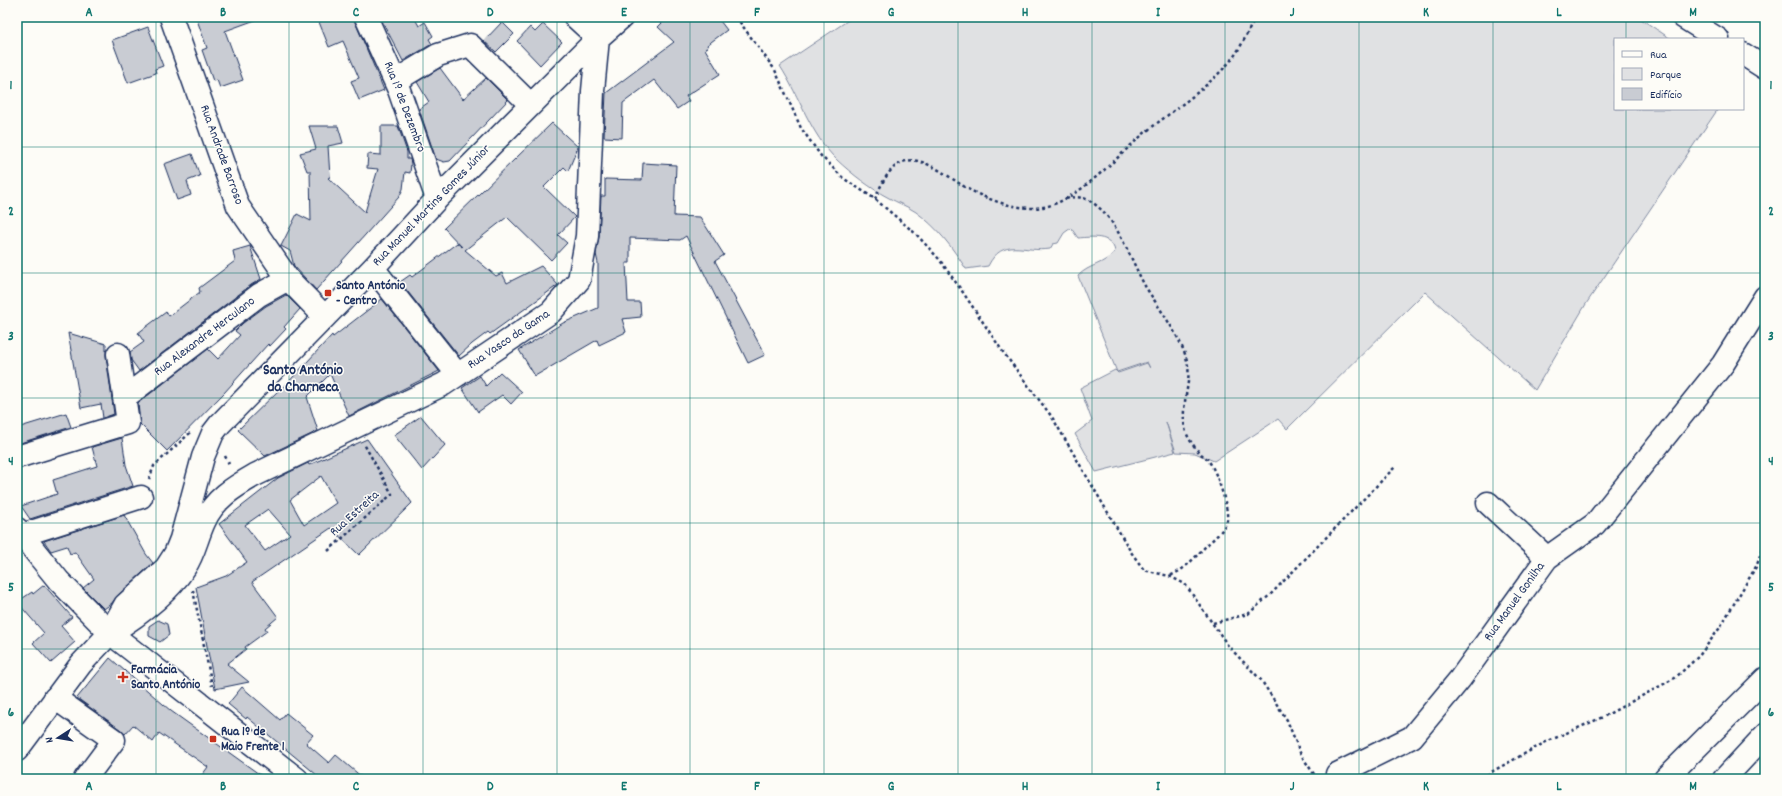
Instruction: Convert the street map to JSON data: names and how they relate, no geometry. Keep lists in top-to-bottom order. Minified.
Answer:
{"streets":{"main road":["Rua 1º de Dezembro","Rua Andrade Barroso","Rua Manuel Martins Gomes Júnior","Rua Alexandre Herculano","Rua Vasco da Gama","Rua Manuel Gonilha"],"path":["Rua Estreita"]},"crossings":[["Rua 1º de Dezembro","Rua Manuel Martins Gomes Júnior"],["Rua Andrade Barroso","Rua Manuel Martins Gomes Júnior"],["Rua Andrade Barroso","Rua Alexandre Herculano"],["Rua Manuel Martins Gomes Júnior","Rua Vasco da Gama"],["Rua Vasco da Gama","Rua Estreita"]],"districts":["Santo António da Charneca"],"places":{"transit":["Santo António - Centro","Rua 1º de Maio Frente 1"],"health":["Farmácia Santo António"]},"legend":["Rua","Parque","Edifício"],"north":"left","grid":{"columns":["A","B","C","D","E","F","G","H","I","J","K","L","M"],"rows":["1","2","3","4","5","6"]}}
